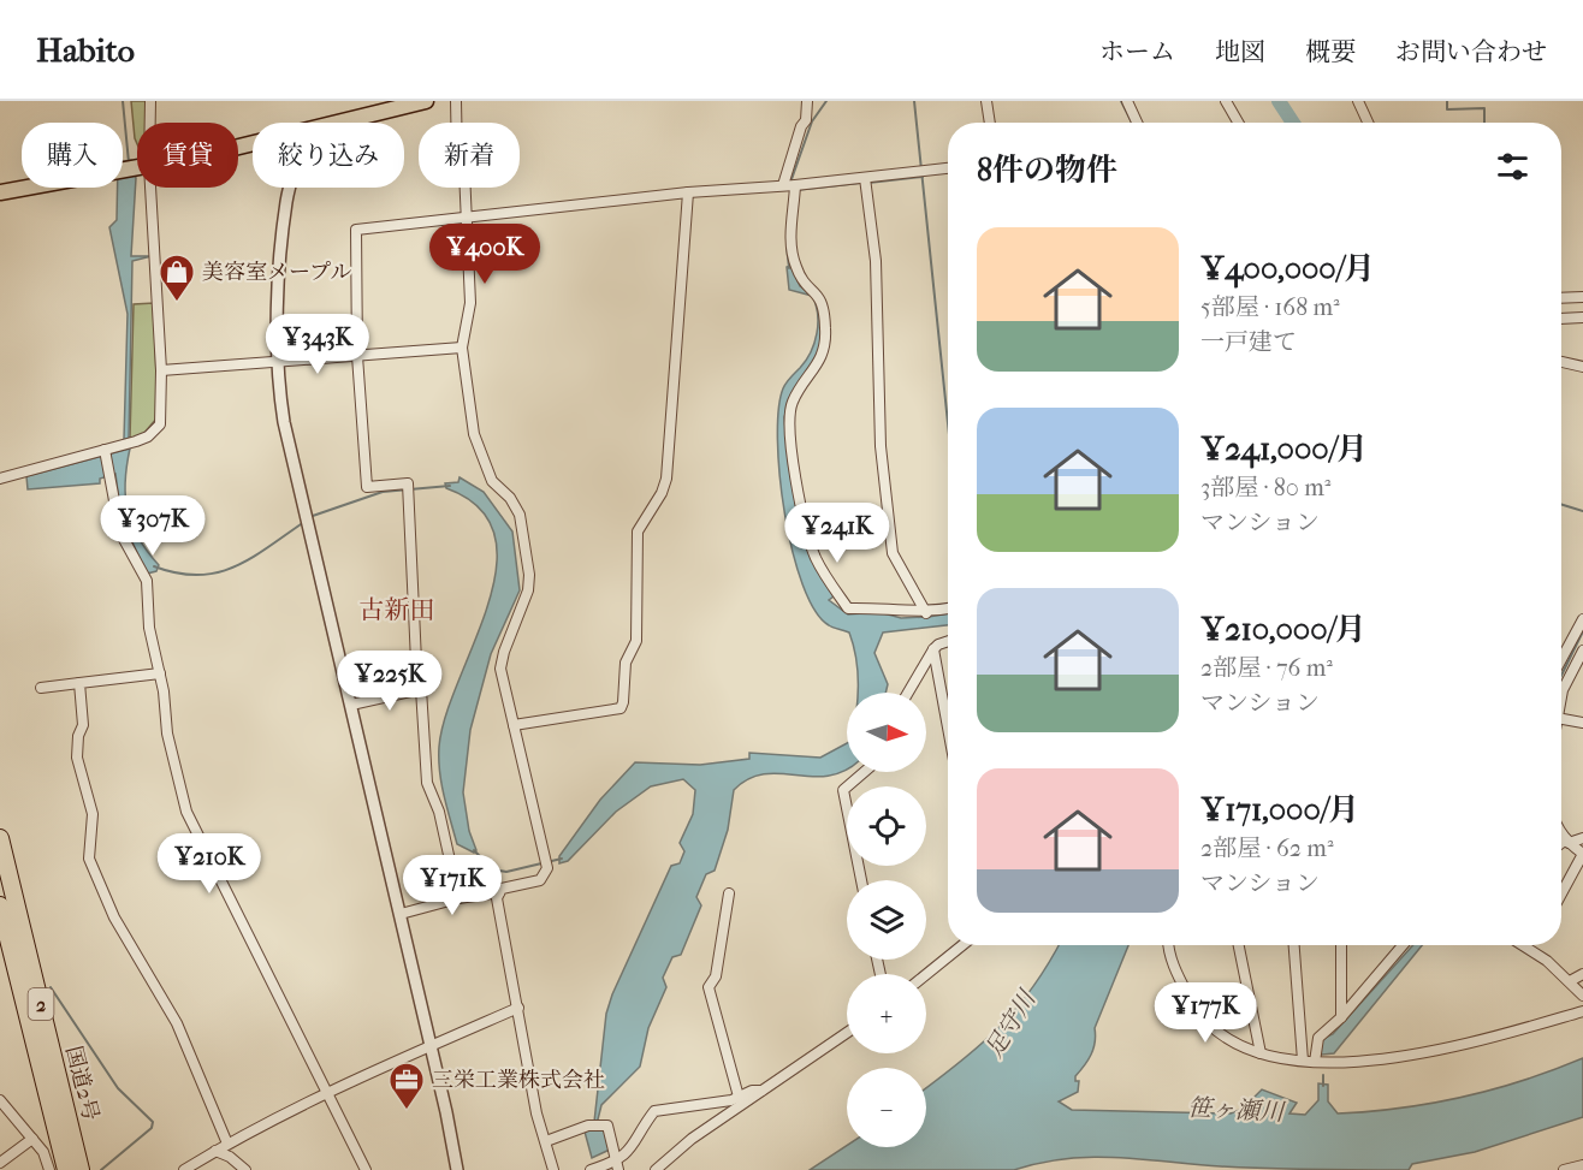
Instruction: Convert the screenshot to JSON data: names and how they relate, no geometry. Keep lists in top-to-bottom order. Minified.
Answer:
{"streets":{"highway":["2","国道2号"]},"districts":["古新田"],"water":["足守川","笹ヶ瀬川"],"places":{"shop":["美容室メープル"],"office":["三栄工業株式会社"]},"north":"right","page":{"header":"Habito","nav":["ホーム","地図","概要","お問い合わせ"],"chip":["購入","賃貸","絞り込み","新着"],"heading":"8件の物件","list":[{"name":"¥400,000/月","note":"5部屋 · 168 m² · 一戸建て"},{"name":"¥241,000/月","note":"3部屋 · 80 m² · マンション"},{"name":"¥210,000/月","note":"2部屋 · 76 m² · マンション"},{"name":"¥171,000/月","note":"2部屋 · 62 m² · マンション"}],"price":["¥400K","¥343K","¥307K","¥241K","¥225K","¥210K","¥171K","¥177K"],"map_buttons":["+","−"]}}
